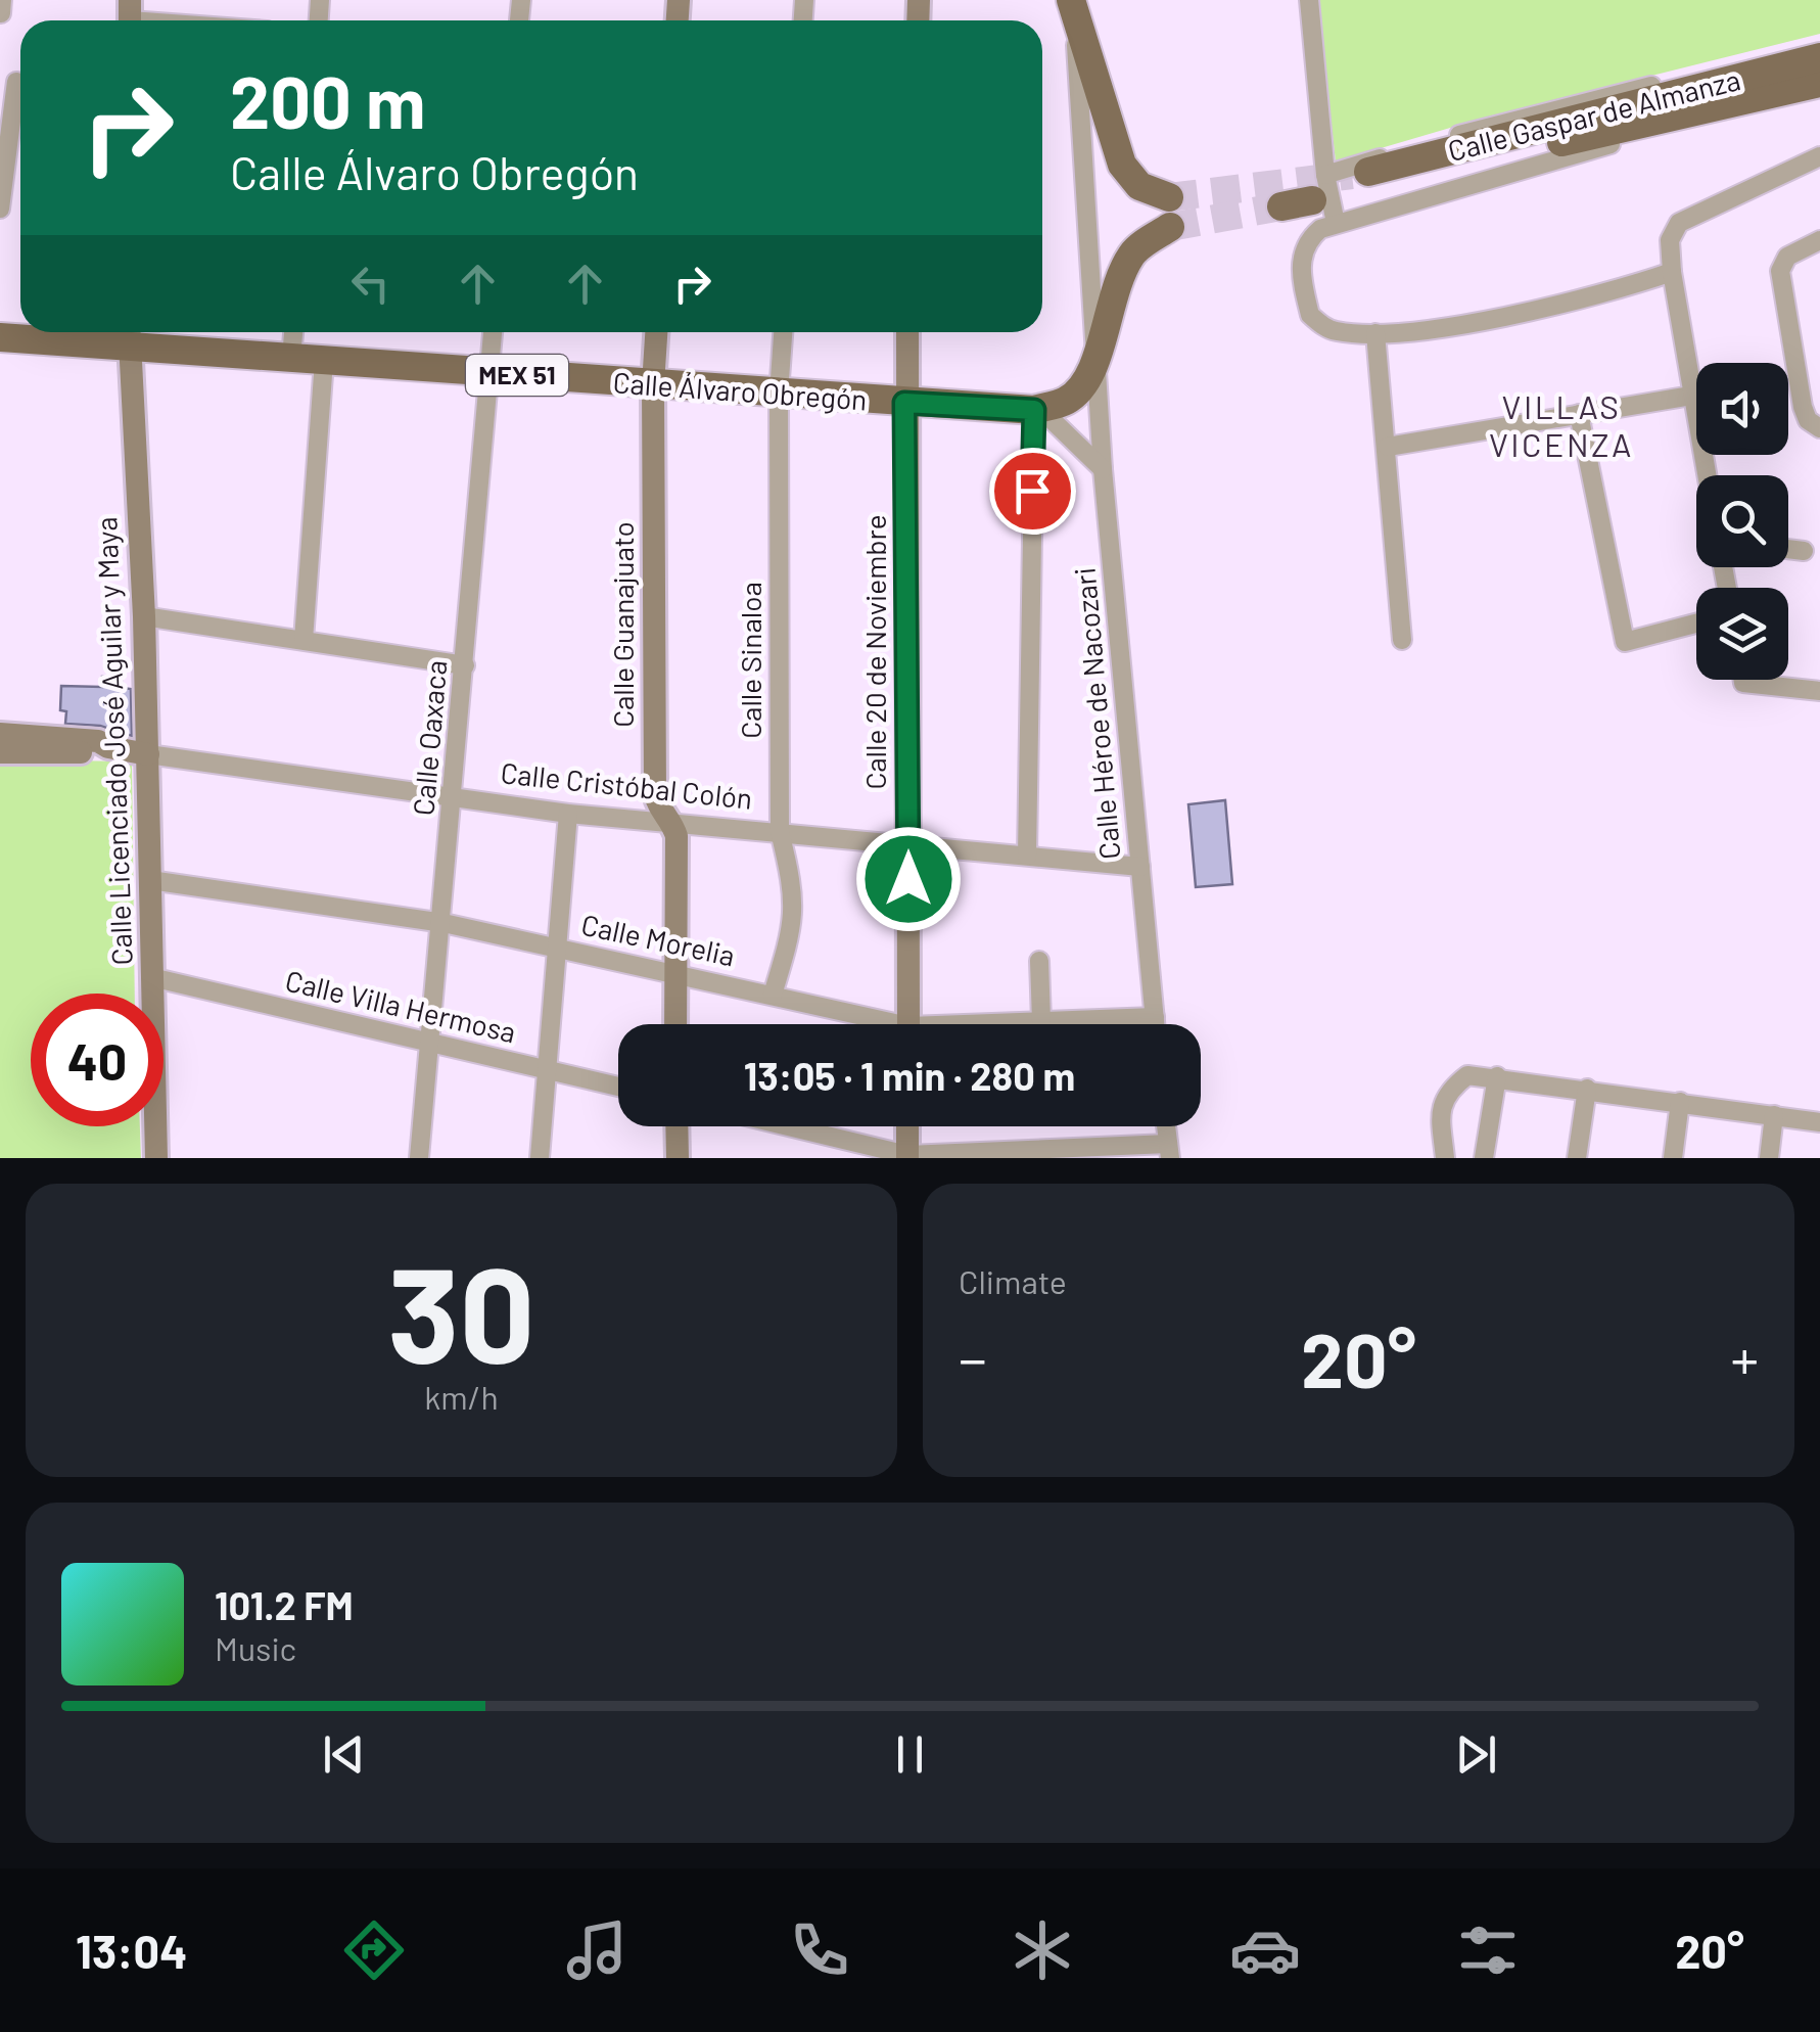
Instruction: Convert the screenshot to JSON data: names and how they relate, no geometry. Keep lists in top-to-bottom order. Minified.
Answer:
{"streets":{"main road":["Calle Gaspar de Almanza","MEX 51","Calle Álvaro Obregón"],"street":["Calle Guanajuato","Calle 20 de Noviembre","Calle Sinaloa","Calle Héroe de Nacozari","Calle Oaxaca","Calle Licenciado José Aguilar y Maya","Calle Cristóbal Colón","Calle Morelia","Calle Villa Hermosa"]},"crossings":[["Calle Álvaro Obregón","Calle Guanajuato"],["Calle Álvaro Obregón","Calle 20 de Noviembre"],["Calle Álvaro Obregón","Calle Sinaloa"],["Calle Álvaro Obregón","Calle Oaxaca"],["Calle Álvaro Obregón","Calle Licenciado José Aguilar y Maya"],["Calle Guanajuato","Calle Cristóbal Colón"],["Calle Guanajuato","Calle Morelia"],["Calle 20 de Noviembre","Calle Cristóbal Colón"],["Calle Sinaloa","Calle Cristóbal Colón"],["Calle Sinaloa","Calle Morelia"],["Calle Héroe de Nacozari","Calle Cristóbal Colón"],["Calle Héroe de Nacozari","Calle Morelia"],["Calle Oaxaca","Calle Cristóbal Colón"],["Calle Oaxaca","Calle Morelia"],["Calle Oaxaca","Calle Villa Hermosa"],["Calle Licenciado José Aguilar y Maya","Calle Cristóbal Colón"],["Calle Licenciado José Aguilar y Maya","Calle Morelia"],["Calle Licenciado José Aguilar y Maya","Calle Villa Hermosa"]],"districts":["VILLAS VICENZA"],"page":{"turn":["200 m","Calle Álvaro Obregón"],"limit":"40","trip":"13:05 · 1 min · 280 m","tile":[["30","km/h"],"Climate"],"heat":["−","20°","+"],"song":["101.2 FM","Music"],"tabs":["13:04","20°"]}}
